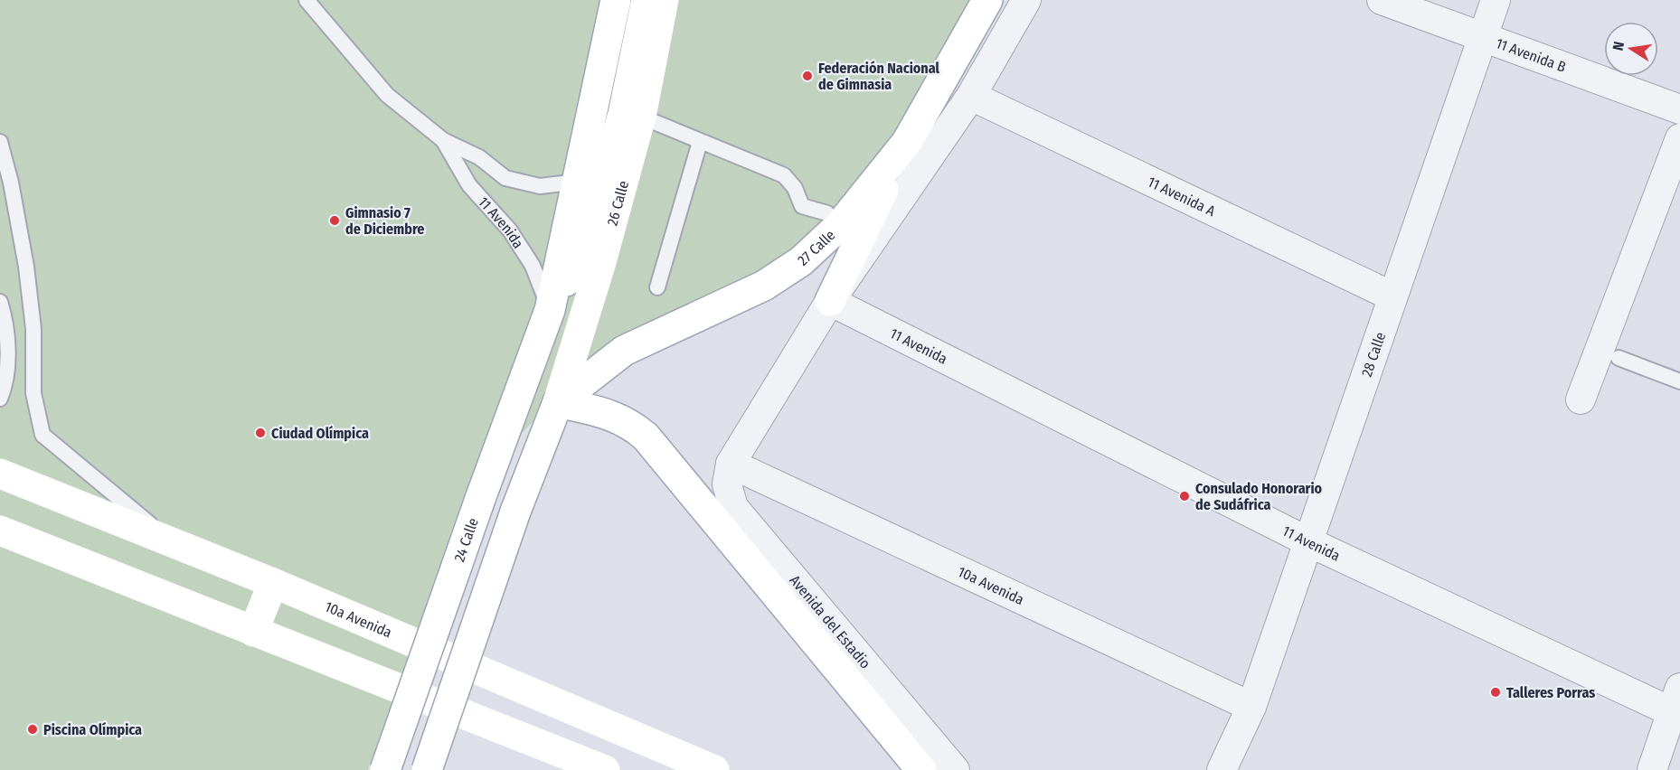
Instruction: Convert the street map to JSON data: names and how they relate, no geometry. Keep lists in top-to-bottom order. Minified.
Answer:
{"streets":{"main road":["26 Calle","27 Calle","24 Calle","10a Avenida"],"street":["11 Avenida B","11 Avenida A","11 Avenida","28 Calle","Avenida del Estadio"]},"crossings":[["11 Avenida B","28 Calle"],["11 Avenida A","28 Calle"],["26 Calle","27 Calle"],["11 Avenida","28 Calle"],["11 Avenida","24 Calle"],["28 Calle","10a Avenida"],["10a Avenida","Avenida del Estadio"]],"places":["Federación Nacional de Gimnasia","Gimnasio 7 de Diciembre","Ciudad Olímpica","Consulado Honorario de Sudáfrica","Talleres Porras","Piscina Olímpica"],"north":"left"}
